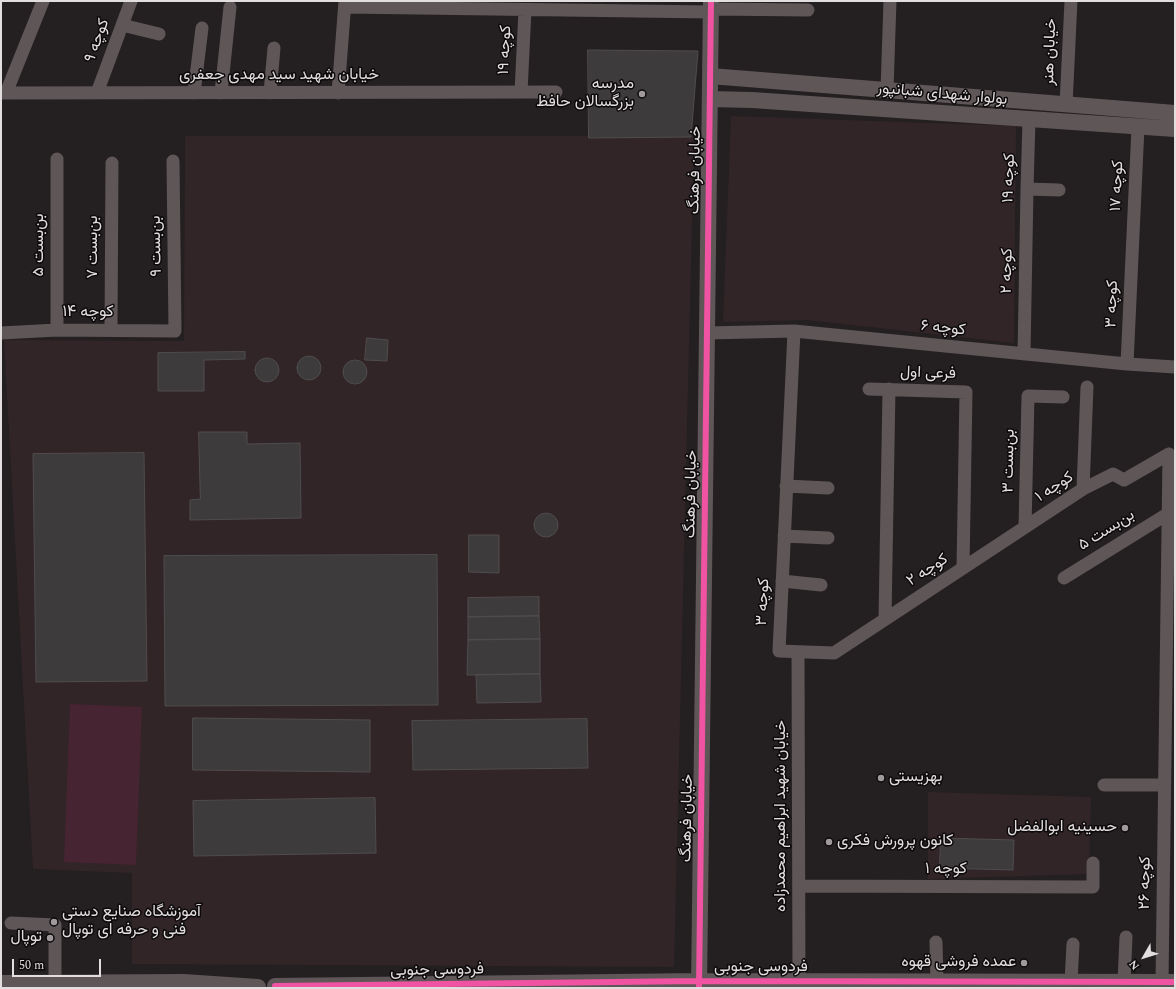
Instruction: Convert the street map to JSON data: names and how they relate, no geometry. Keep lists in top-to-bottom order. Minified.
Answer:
{"streets":{"street":["کوچه ۹","کوچه ۱۹","خیابان هنر","خیابان شهید سید مهدی جعفری","بولوار شهدای شبانپور","خیابان فرهنگ","کوچه ۱۷","بن‌بست ۵","بن‌بست ۹","بن‌بست ۷","کوچه ۲","کوچه ۳","کوچه ۱۴","کوچه ۶","فرعی اول","بن‌بست ۳","کوچه ۱","خیابان شهید ابراهیم محمدزاده","کوچه ۲۶","فردوسی جنوبی"]},"crossings":[["کوچه ۹","خیابان شهید سید مهدی جعفری"],["کوچه ۱۹","خیابان شهید سید مهدی جعفری"],["کوچه ۱۹","بولوار شهدای شبانپور"],["کوچه ۱۹","کوچه ۲"],["خیابان هنر","بولوار شهدای شبانپور"],["بولوار شهدای شبانپور","خیابان فرهنگ"],["بولوار شهدای شبانپور","کوچه ۱۷"],["خیابان فرهنگ","کوچه ۶"],["خیابان فرهنگ","فردوسی جنوبی"],["کوچه ۱۷","کوچه ۳"],["بن‌بست ۵","کوچه ۱۴"],["بن‌بست ۹","کوچه ۱۴"],["بن‌بست ۷","کوچه ۱۴"],["کوچه ۲","کوچه ۳"],["کوچه ۲","کوچه ۶"],["کوچه ۲","فرعی اول"],["کوچه ۲","کوچه ۱"],["کوچه ۲","خیابان شهید ابراهیم محمدزاده"],["کوچه ۳","کوچه ۶"],["کوچه ۳","خیابان شهید ابراهیم محمدزاده"],["بن‌بست ۳","کوچه ۱"],["کوچه ۱","خیابان شهید ابراهیم محمدزاده"],["خیابان شهید ابراهیم محمدزاده","فردوسی جنوبی"],["کوچه ۲۶","فردوسی جنوبی"]],"places":["مدرسه بزرگسالان حافظ","بهزیستی","حسینیه ابوالفضل","کانون پرورش فکری","آموزشگاه صنایع دستی فنی و حرفه ای توپال","توپال","عمده فروشی قهوه"],"scale_bar":"50 m","north":"bottom left"}
